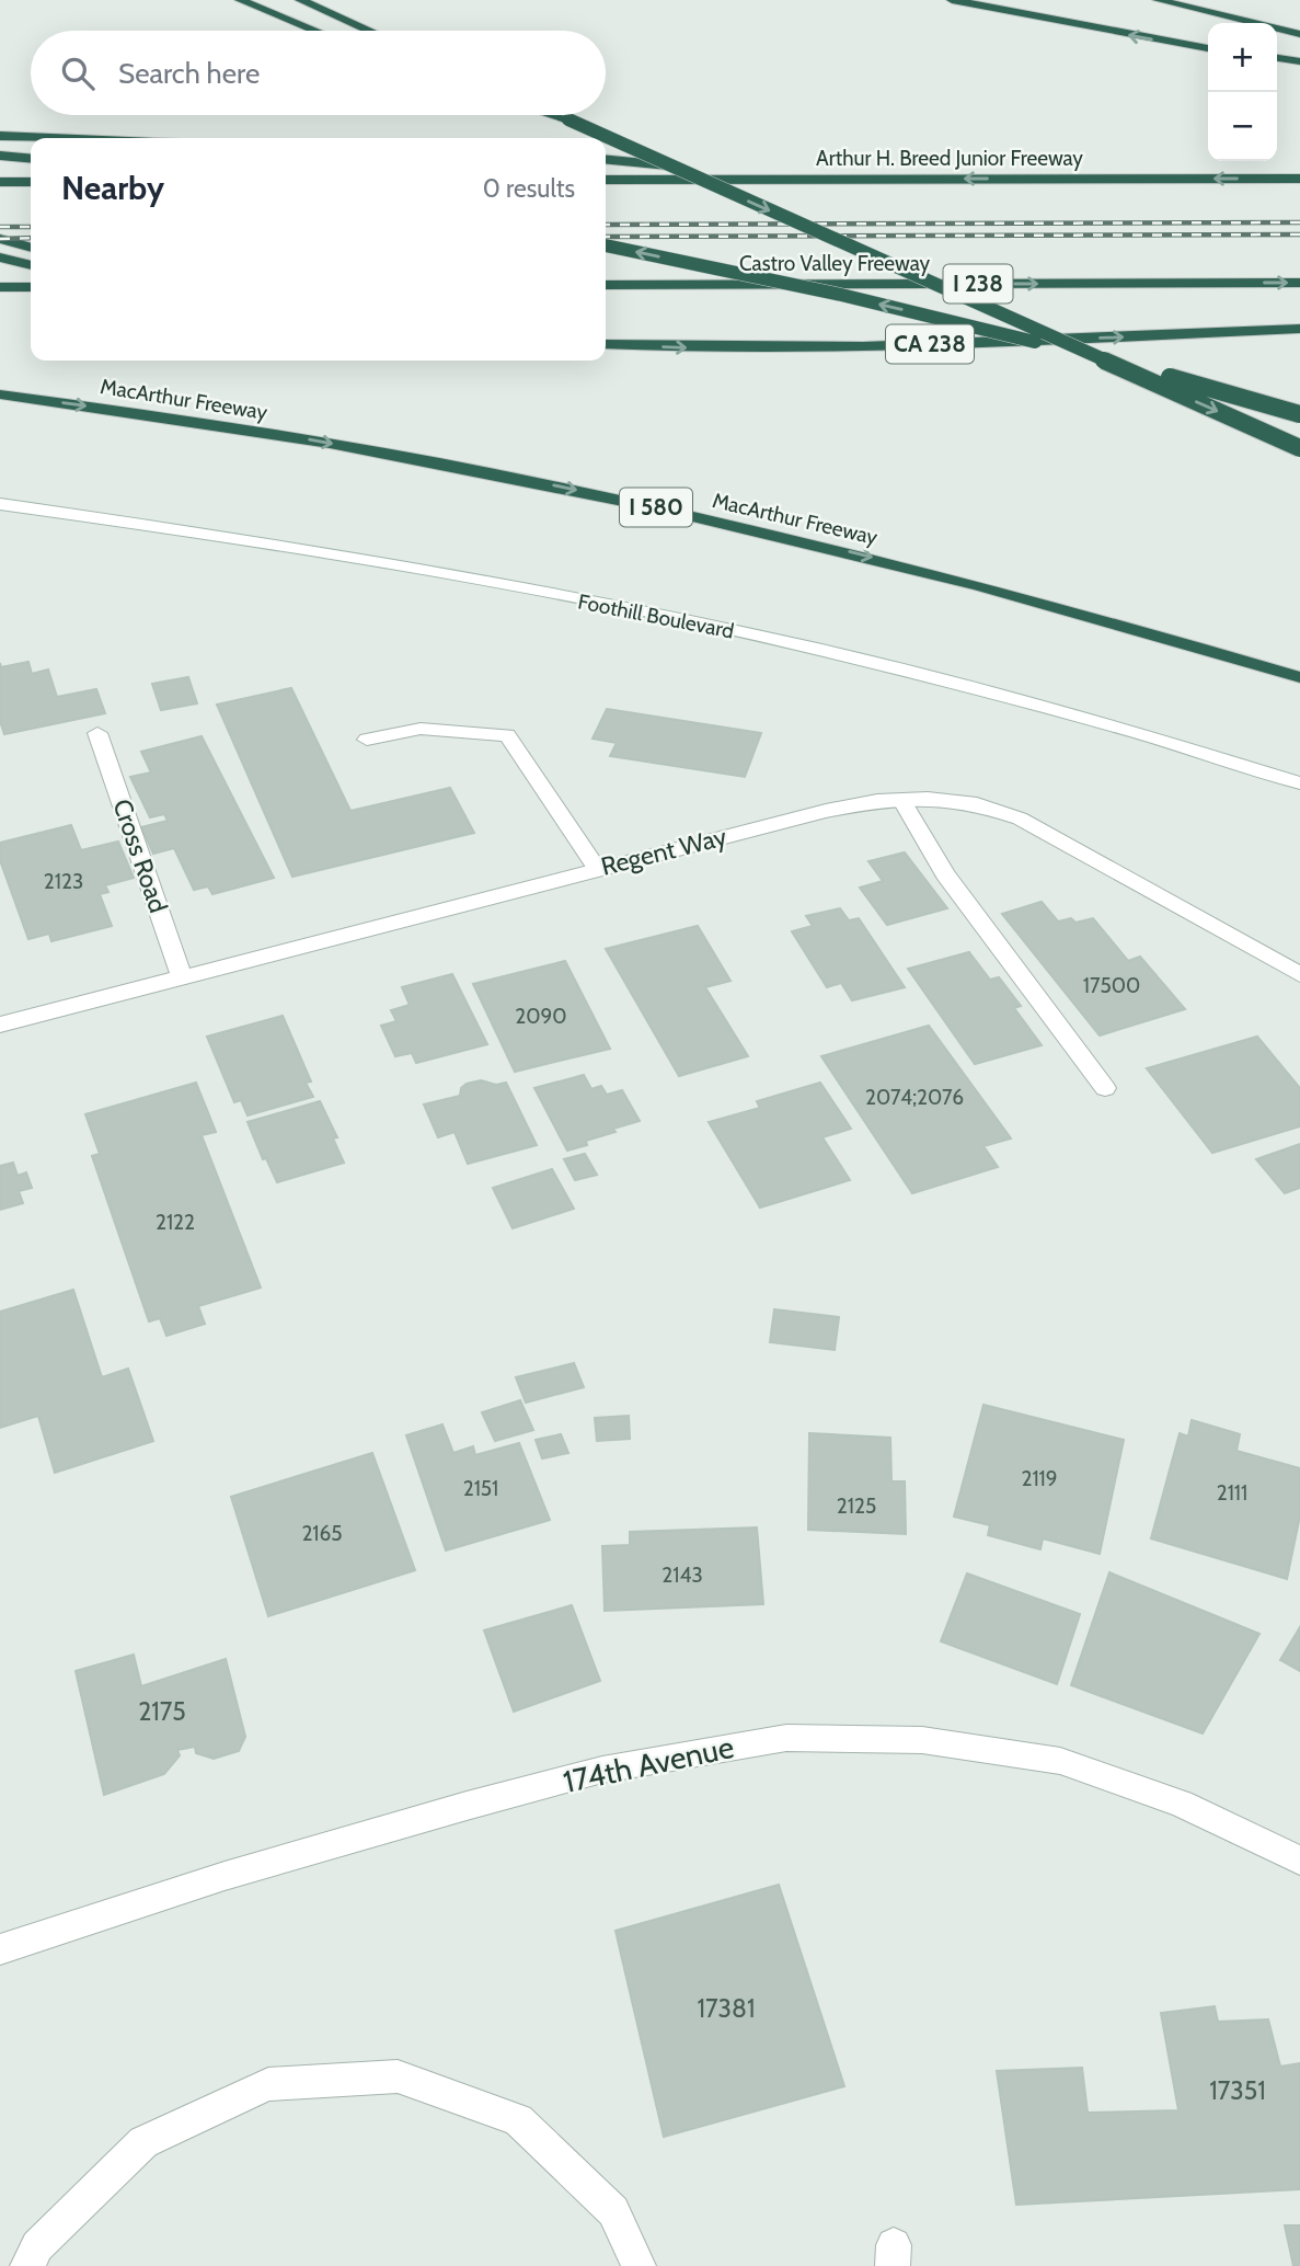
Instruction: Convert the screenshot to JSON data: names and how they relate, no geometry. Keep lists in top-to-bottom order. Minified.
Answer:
{"streets":{"highway":["Arthur H. Breed Junior Freeway","Castro Valley Freeway","I 238","CA 238","MacArthur Freeway","I 580"],"street":["Foothill Boulevard","Regent Way","Cross Road","174th Avenue"]},"crossings":[["Regent Way","Cross Road"]],"one_way":["MacArthur Freeway"],"house_numbers":["2123","17500","2090","2074;2076","2122","2119","2151","2111","2125","2165","2143","2175","17381","17351"],"page":{"map_buttons":["+","−"],"search":"Search here","heading":["Nearby","0 results"]}}
